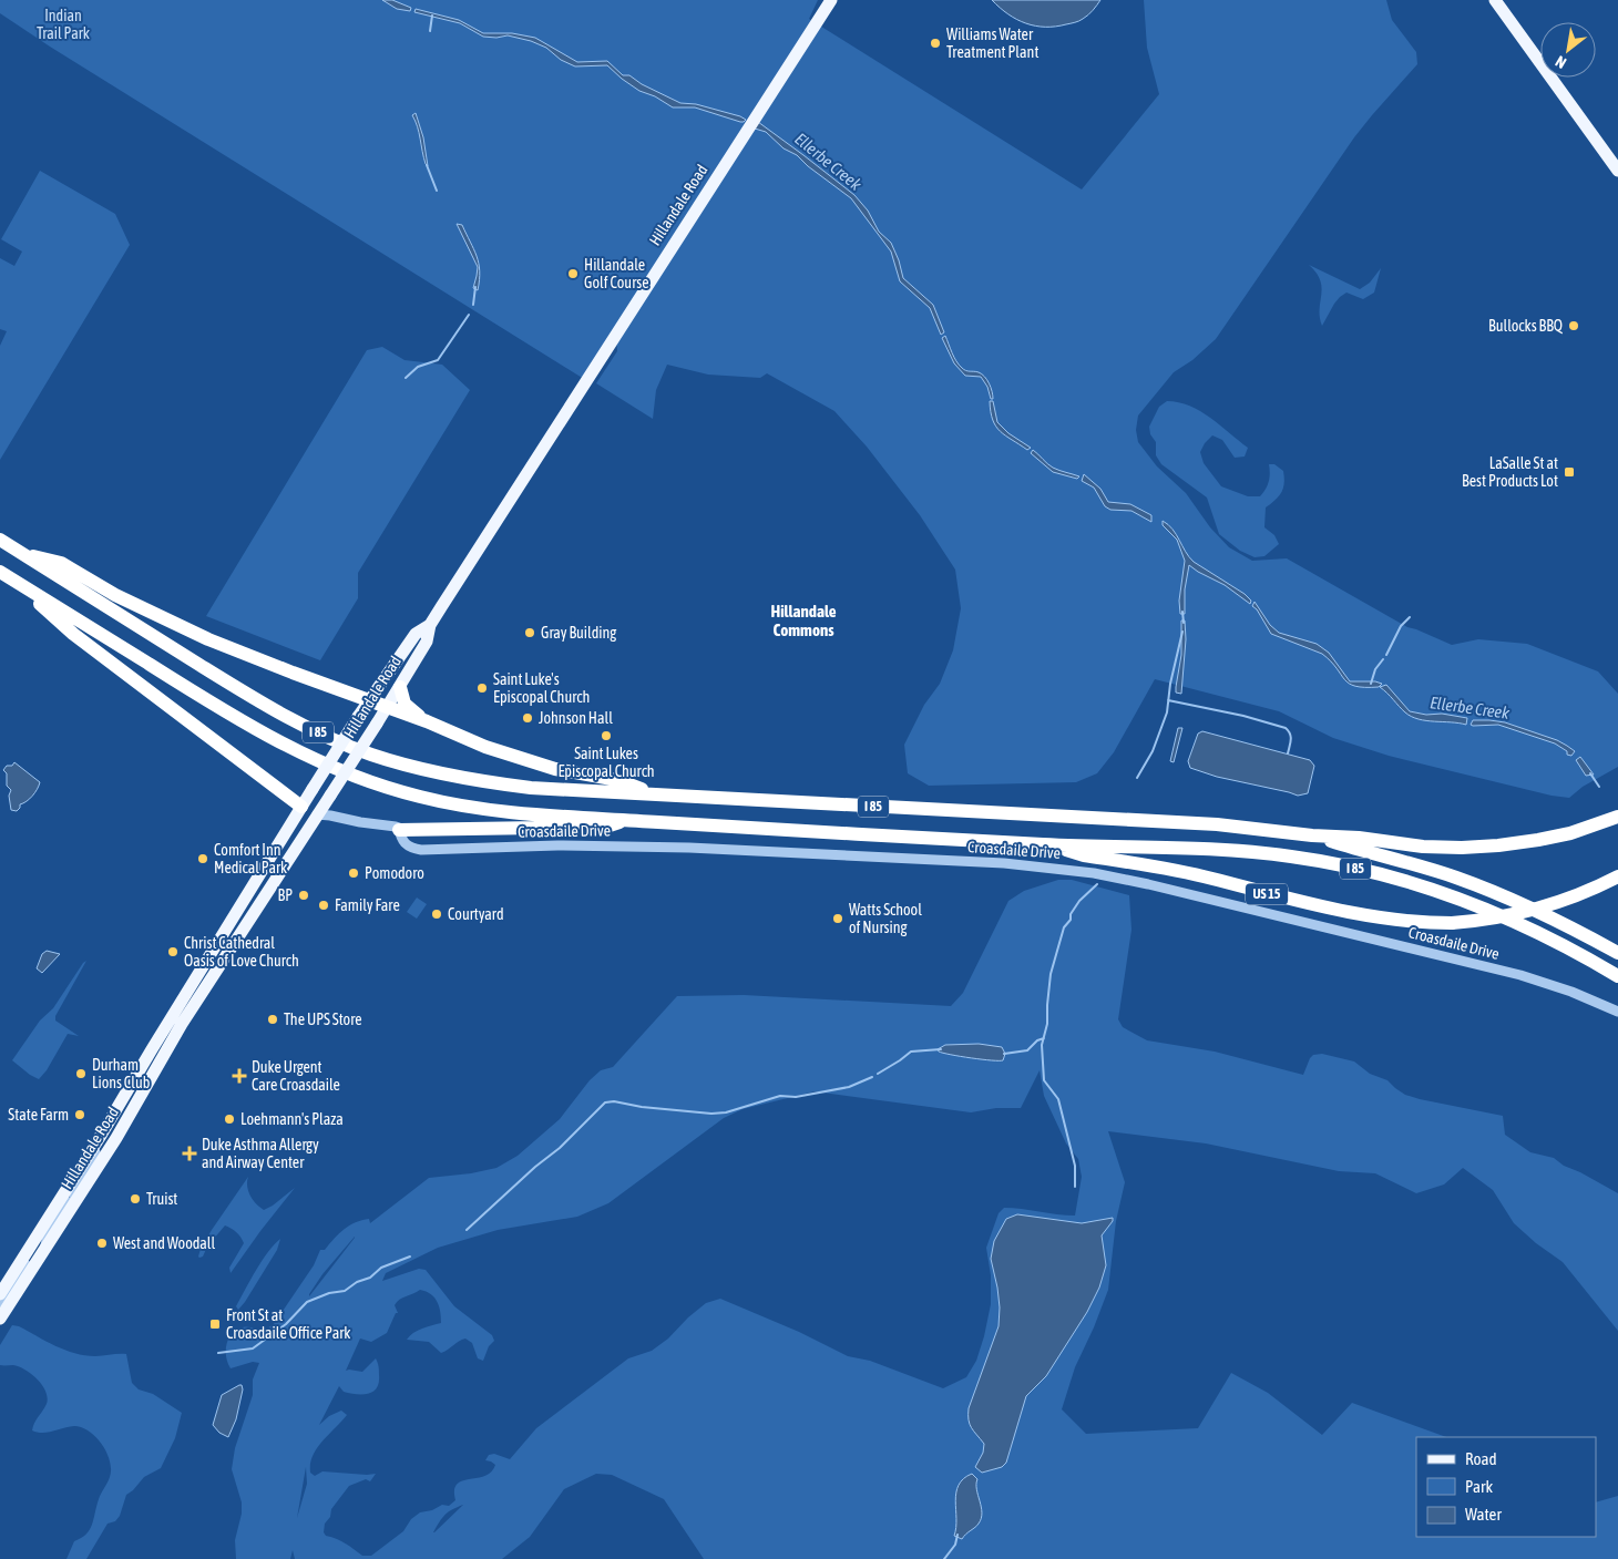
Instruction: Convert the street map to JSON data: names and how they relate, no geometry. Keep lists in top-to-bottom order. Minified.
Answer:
{"streets":{"highway":["I 85","US 15"],"main road":["Hillandale Road"],"street":["Croasdaile Drive"]},"crossings":[["I 85","US 15"]],"districts":["Hillandale Commons"],"water":["Ellerbe Creek"],"parks":["Indian Trail Park"],"places":{"other":["Williams Water Treatment Plant","Hillandale Golf Course","Bullocks BBQ","Gray Building","Saint Luke's Episcopal Church","Johnson Hall","Saint Lukes Episcopal Church","Comfort Inn Medical Park","Pomodoro","BP","Family Fare","Courtyard","Watts School of Nursing","Christ Cathedral Oasis of Love Church","The UPS Store","Durham Lions Club","State Farm","Loehmann's Plaza","Truist","West and Woodall"],"transit":["LaSalle St at Best Products Lot","Front St at Croasdaile Office Park"],"health":["Duke Urgent Care Croasdaile","Duke Asthma Allergy and Airway Center"]},"legend":["Road","Park","Water"],"north":"bottom left"}
